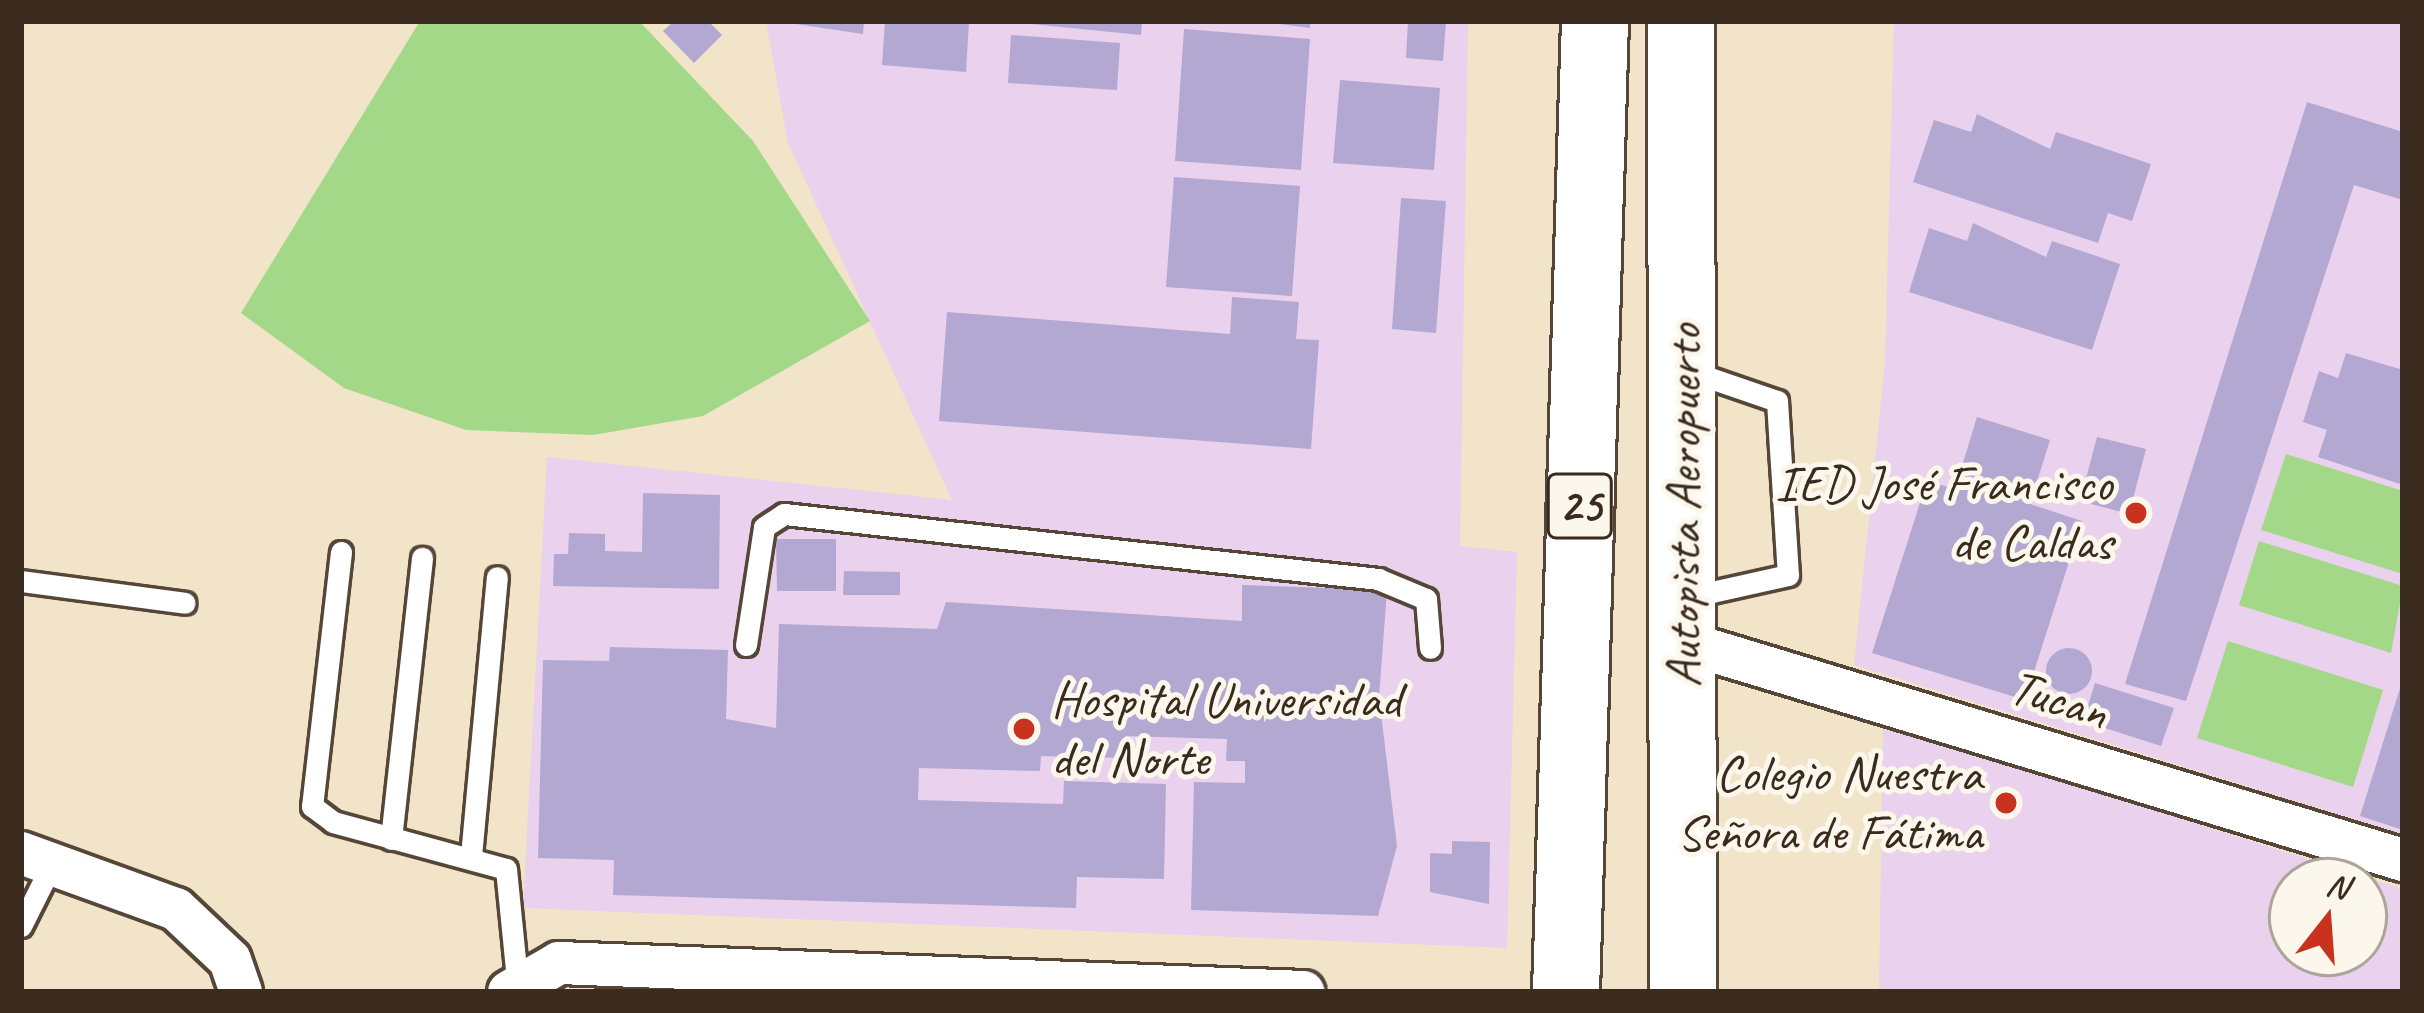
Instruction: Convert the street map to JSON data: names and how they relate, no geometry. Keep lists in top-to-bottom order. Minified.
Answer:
{"streets":{"highway":["25","Autopista Aeropuerto"],"street":["Tucan"]},"crossings":[["Autopista Aeropuerto","Tucan"]],"places":["IED José Francisco de Caldas","Hospital Universidad del Norte","Colegio Nuestra Señora de Fátima"],"north":"top"}
